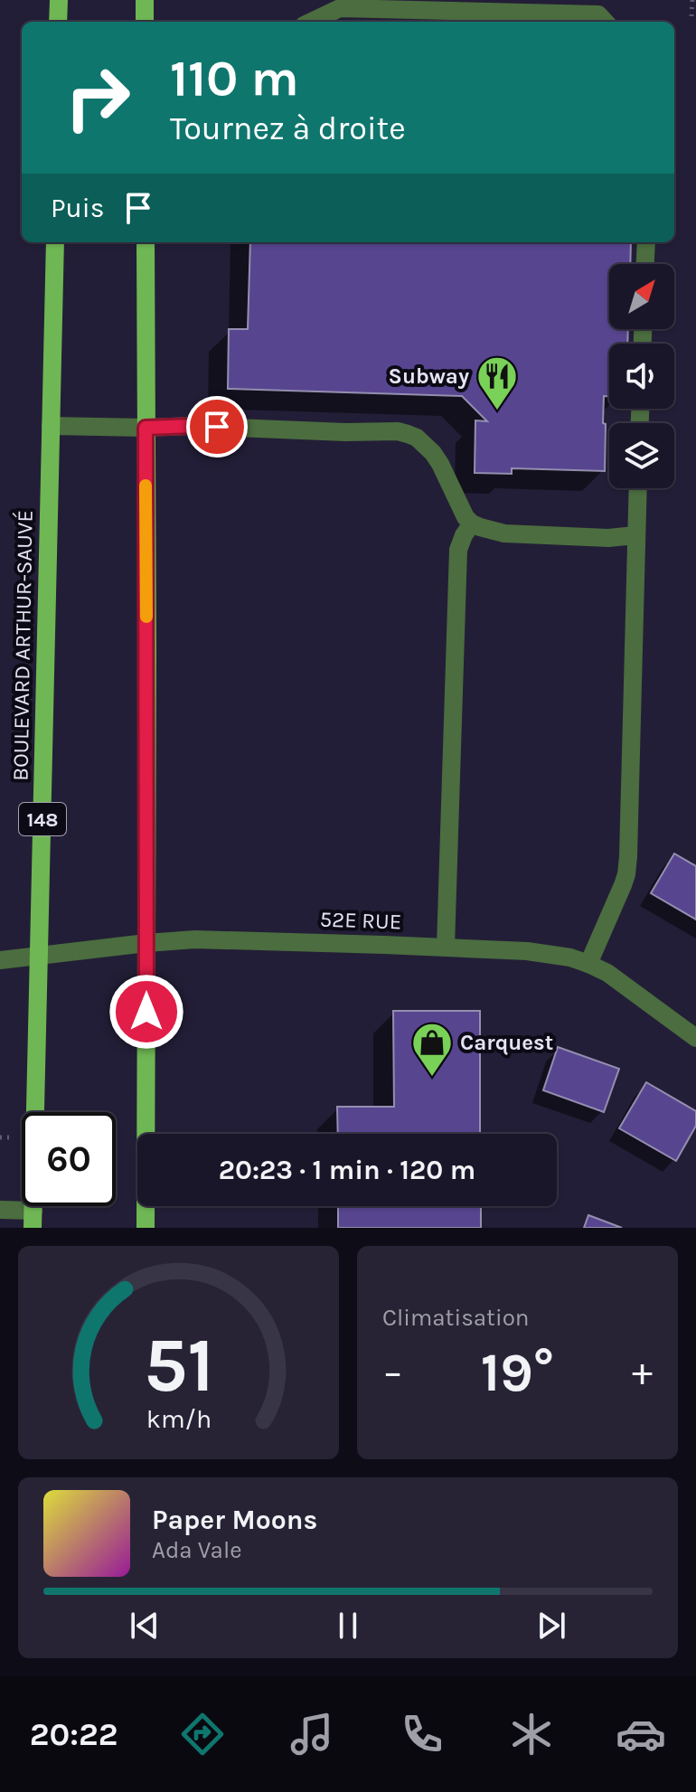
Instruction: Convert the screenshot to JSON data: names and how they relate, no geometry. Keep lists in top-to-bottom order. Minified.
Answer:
{"streets":{"main road":["BOULEVARD ARTHUR-SAUVÉ","148"],"street":["52E RUE"]},"crossings":[["BOULEVARD ARTHUR-SAUVÉ","52E RUE"]],"places":{"restaurant":["Subway"],"shop":["Carquest"]},"north":"top right","page":{"turn":["110 m","Tournez à droite"],"then":"Puis","limit":"60","trip":"20:23 · 1 min · 120 m","tile":"Climatisation","heat":["−","19°","+"],"song":["Paper Moons","Ada Vale"],"tabs":"20:22","gauge":["51","km/h"]}}
